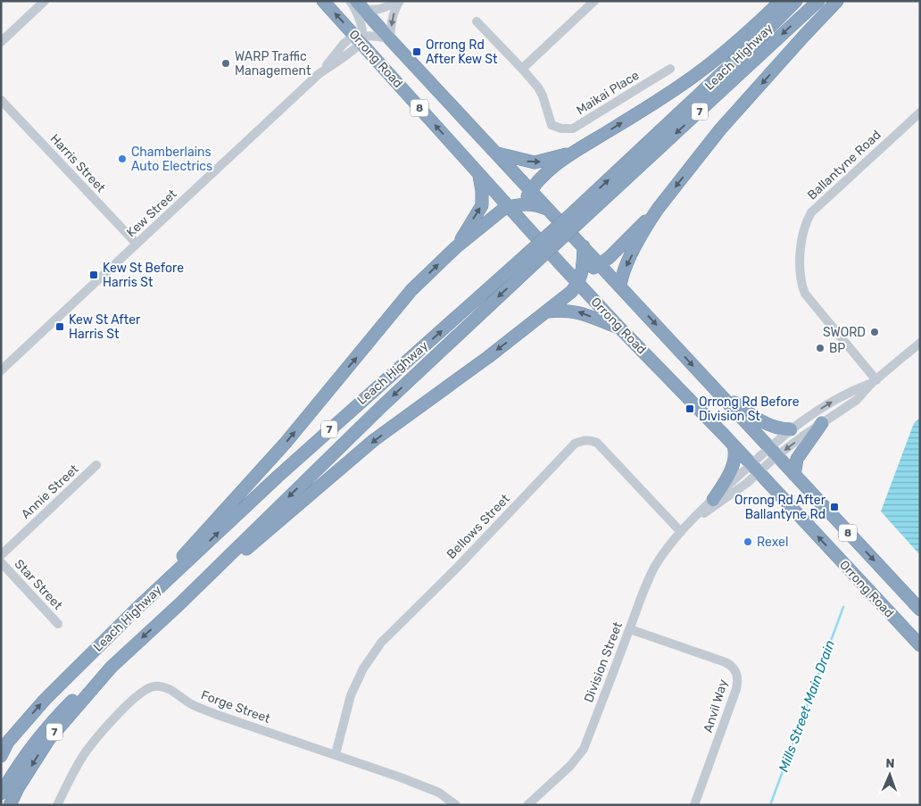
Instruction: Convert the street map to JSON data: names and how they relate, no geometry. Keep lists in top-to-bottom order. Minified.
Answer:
{"streets":{"highway":["Leach Highway","Orrong Road","8","7"],"street":["Maikai Place","Harris Street","Ballantyne Road","Kew Street","Annie Street","Bellows Street","Star Street","Division Street","Anvil Way","Forge Street"]},"crossings":[["Leach Highway","7"],["Orrong Road","Kew Street"],["Orrong Road","Division Street"],["Harris Street","Kew Street"],["Bellows Street","Division Street"],["Bellows Street","Forge Street"],["Division Street","Anvil Way"]],"water":["Mills Street Main Drain"],"places":{"transit":["Orrong Rd After Kew St","Kew St Before Harris St","Kew St After Harris St","Orrong Rd Before Division St","Orrong Rd After Ballantyne Rd"],"other":["WARP Traffic Management","Chamberlains Auto Electrics","SWORD","BP","Rexel"]},"north":"top"}
